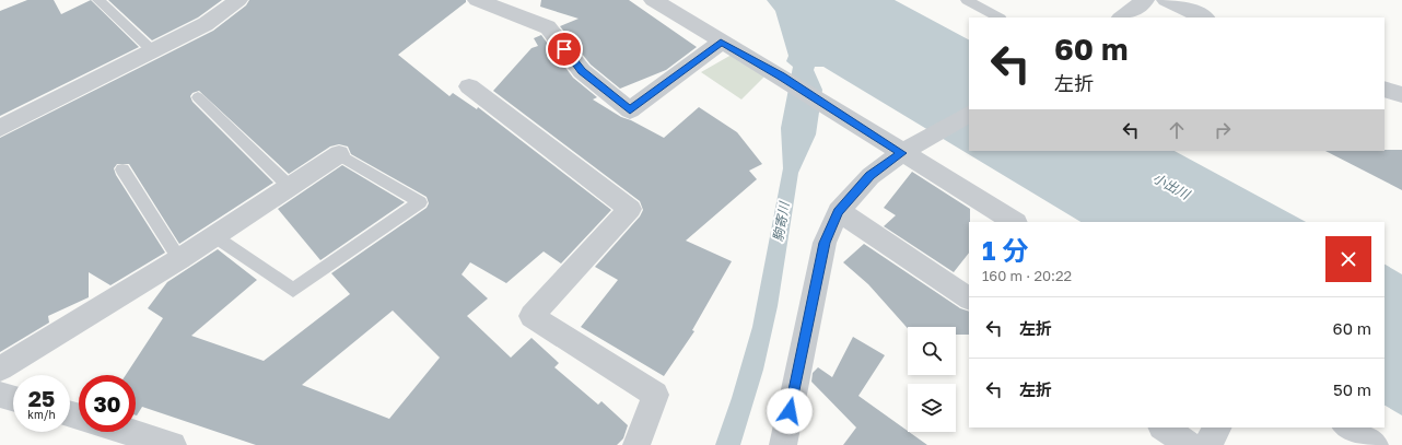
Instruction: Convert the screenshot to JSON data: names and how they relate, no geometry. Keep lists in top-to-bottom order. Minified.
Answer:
{"water":["小出川","駒寄川"],"page":{"turn":["60 m","左折"],"heading":["1 分","160 m · 20:22"],"list":[{"name":"左折","value":"60 m"},{"name":"左折","value":"50 m"}],"speed":"25 km/h","limit":"30"}}
